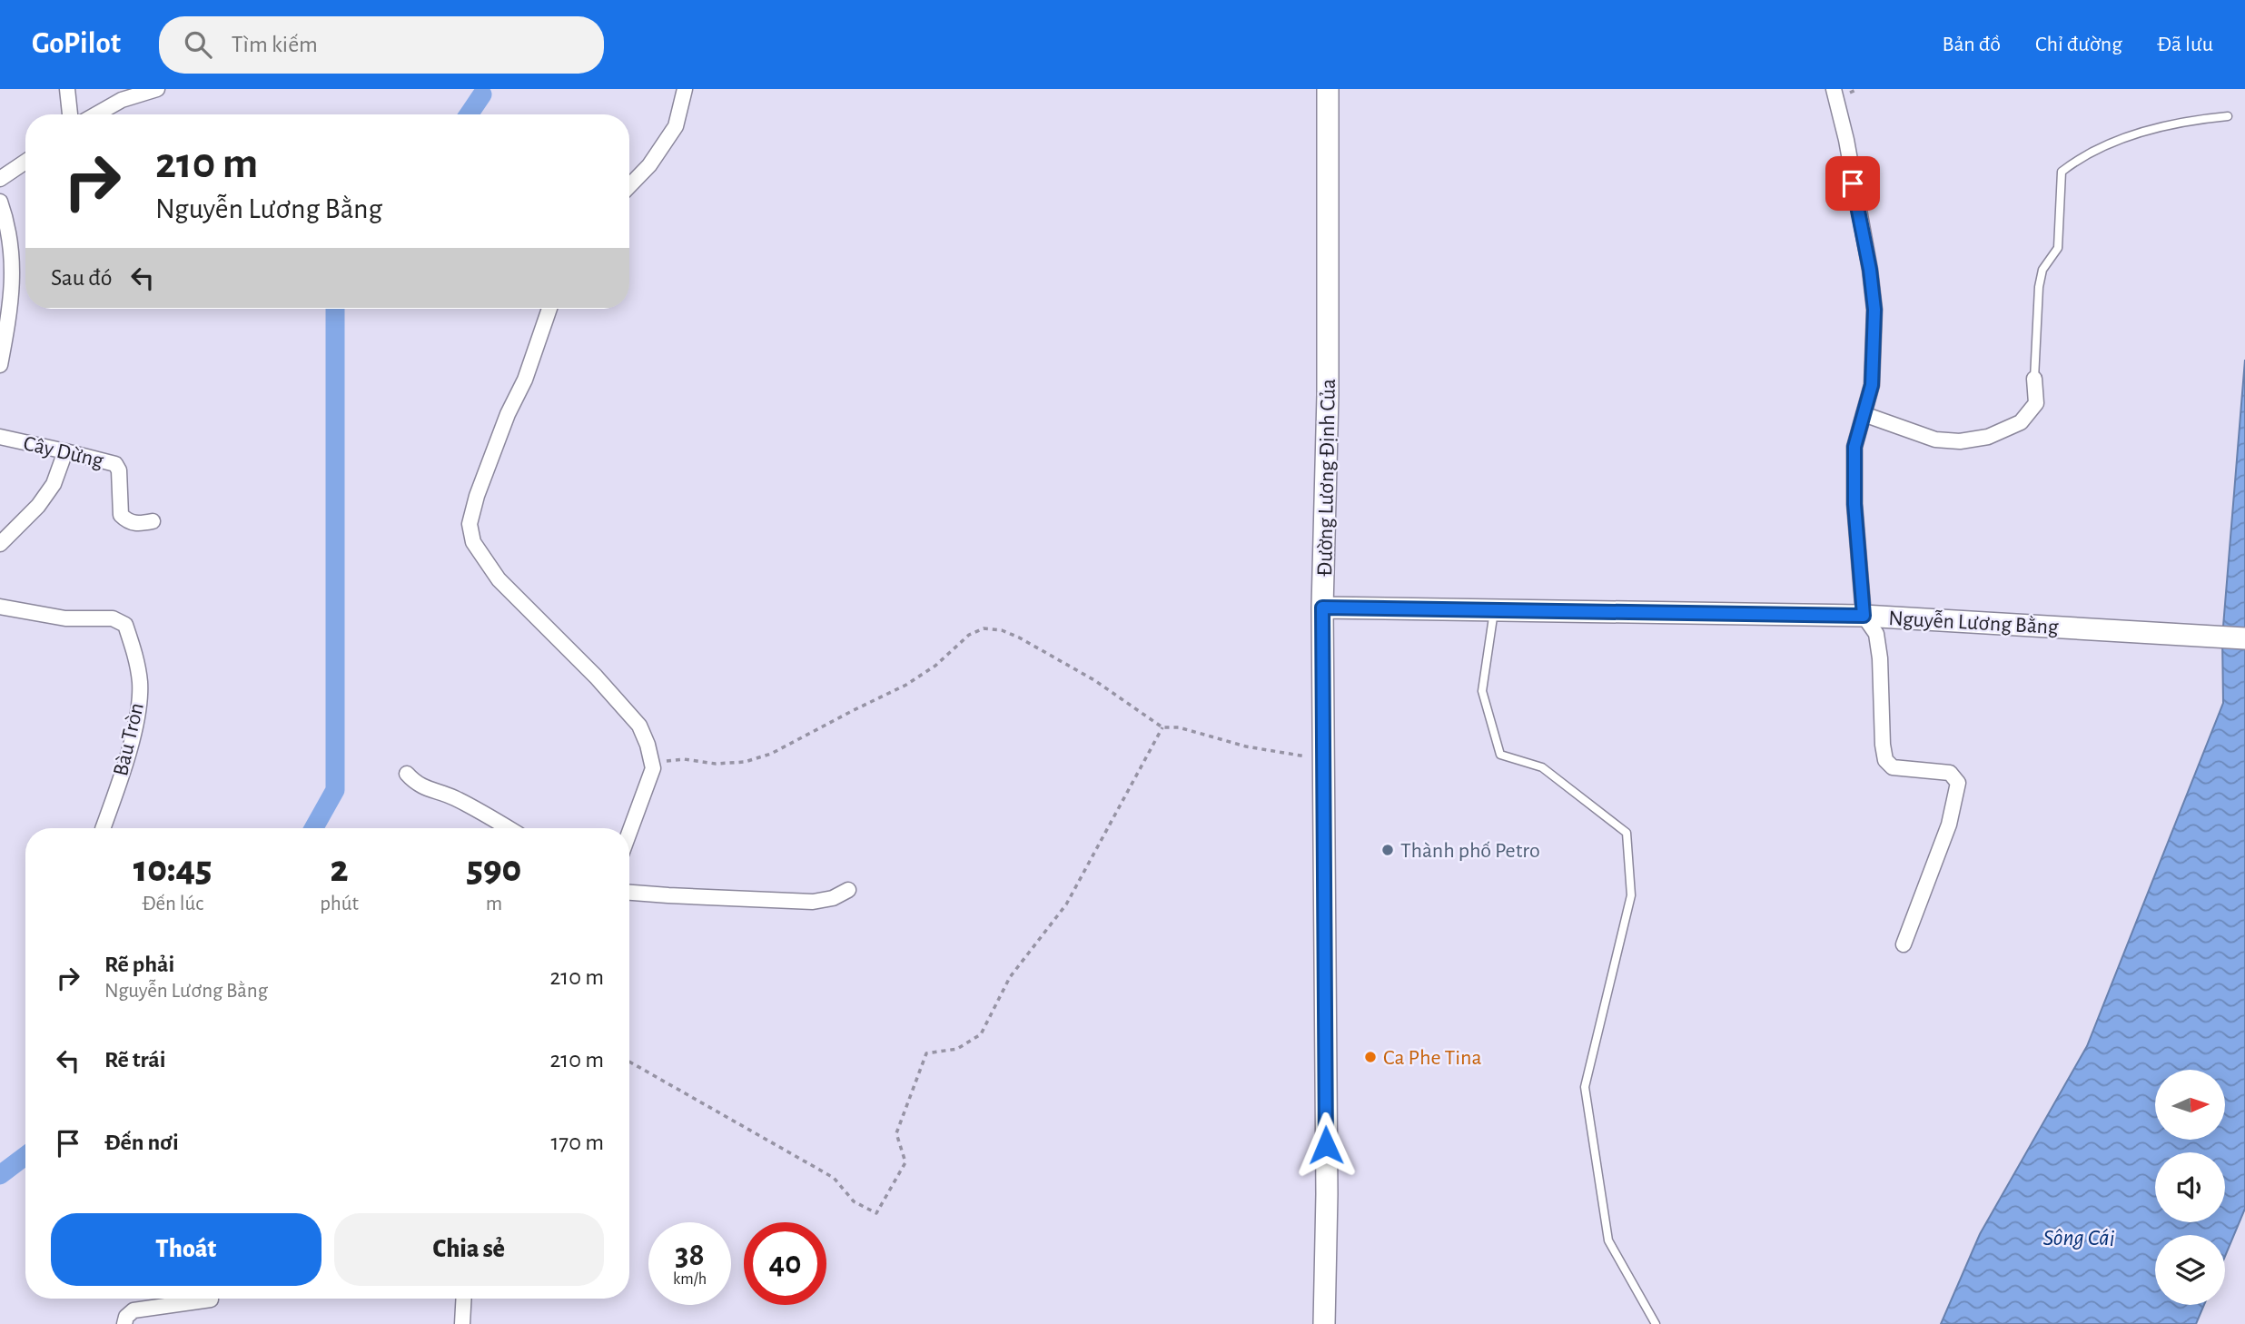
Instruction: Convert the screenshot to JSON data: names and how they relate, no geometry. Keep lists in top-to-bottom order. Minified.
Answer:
{"streets":{"street":["Cây Dừng","Đường Lương Định Của","Nguyễn Lương Bằng","Bàu Tròn"]},"crossings":[["Đường Lương Định Của","Nguyễn Lương Bằng"]],"water":["Sông Cái"],"places":["Thành phố Petro","Ca Phe Tina"],"north":"right","page":{"header":"GoPilot","search":"Tìm kiếm","nav":["Bản đồ","Chỉ đường","Đã lưu"],"turn":["210 m","Nguyễn Lương Bằng"],"then":"Sau đó","eta":["10:45","Đến lúc","2","phút","590","m"],"list":[{"name":"Rẽ phải","note":"Nguyễn Lương Bằng","value":"210 m"},{"name":"Rẽ trái","value":"210 m"},{"name":"Đến nơi","value":"170 m"}],"buttons":["Thoát","Chia sẻ"],"speed":"38 km/h","limit":"40"}}
